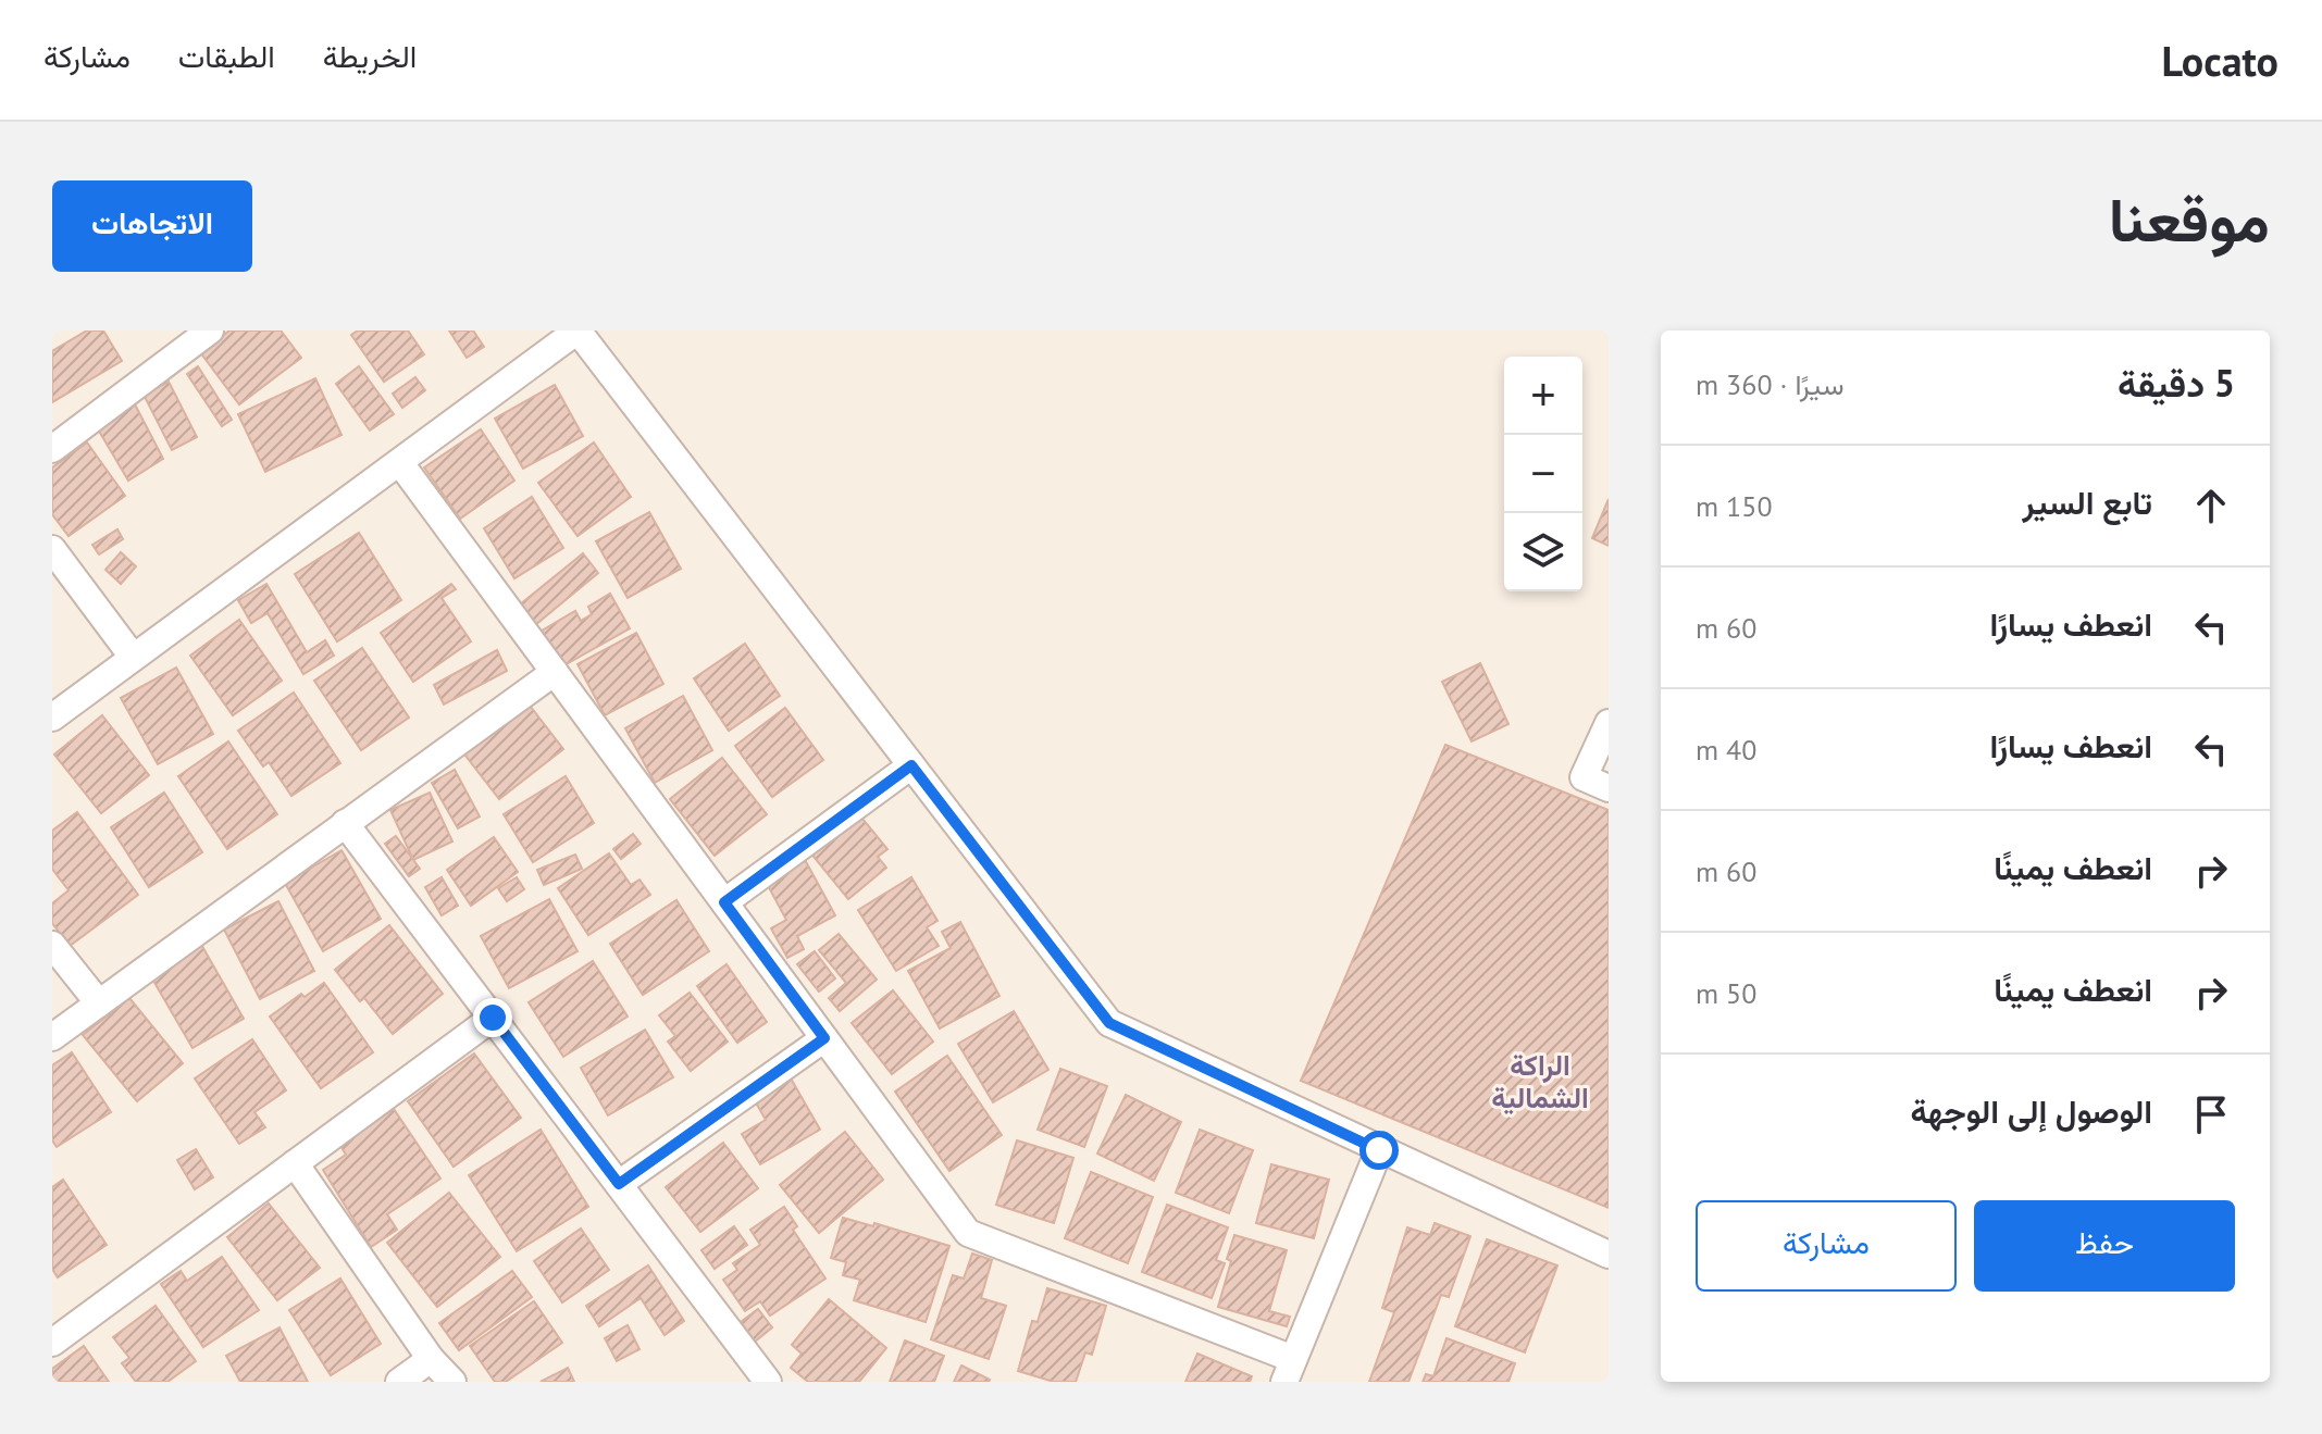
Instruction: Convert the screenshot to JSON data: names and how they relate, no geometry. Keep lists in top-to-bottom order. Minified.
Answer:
{"districts":["الراكة الشمالية"],"page":{"header":"Locato","nav":["الخريطة","الطبقات","مشاركة"],"title":"موقعنا","buttons":["الاتجاهات",["حفظ","مشاركة"]],"heading":["5 دقيقة","سيرًا · 360 m"],"map_buttons":["+","−"],"list":[["تابع السير","150 m"],["انعطف يسارًا","60 m"],["انعطف يسارًا","40 m"],["انعطف يمينًا","60 m"],["انعطف يمينًا","50 m"],"الوصول إلى الوجهة"]}}
